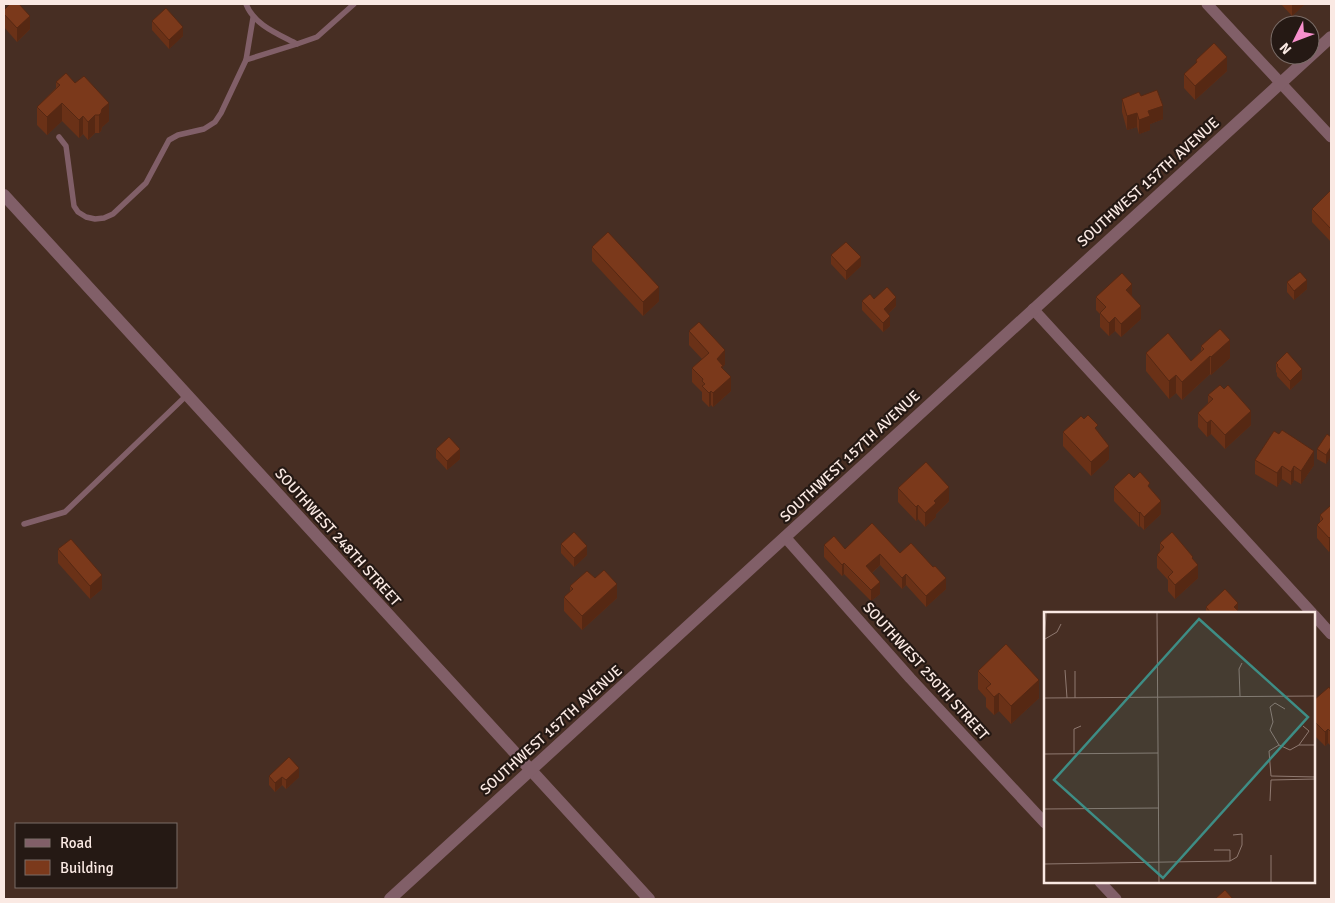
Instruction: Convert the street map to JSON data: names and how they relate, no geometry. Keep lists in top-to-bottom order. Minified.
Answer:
{"streets":{"street":["SOUTHWEST 157TH AVENUE","SOUTHWEST 248TH STREET","SOUTHWEST 250TH STREET"]},"crossings":[["SOUTHWEST 157TH AVENUE","SOUTHWEST 248TH STREET"],["SOUTHWEST 157TH AVENUE","SOUTHWEST 250TH STREET"]],"legend":["Road","Building"],"north":"bottom left"}
